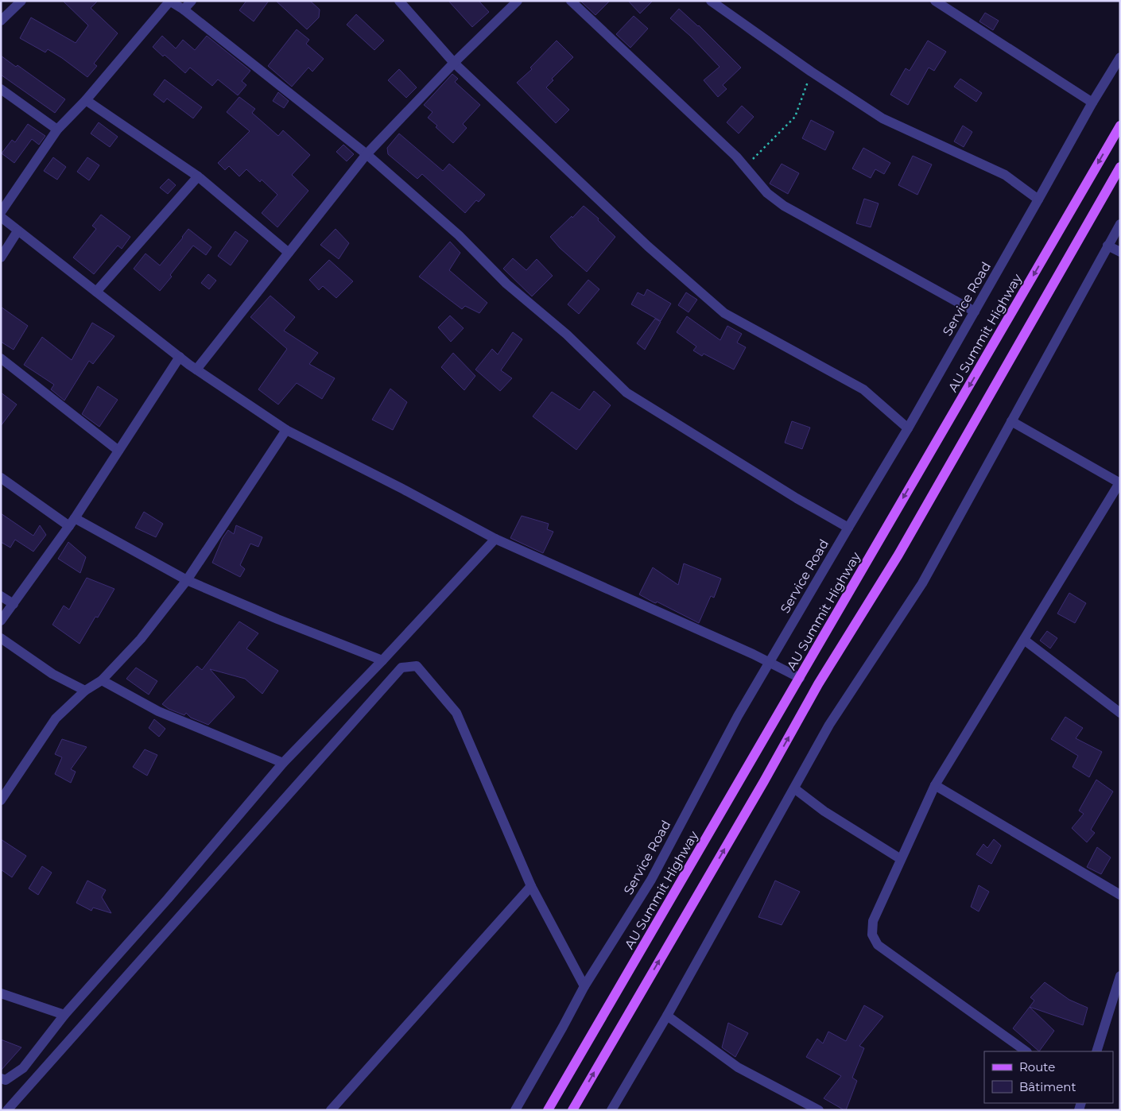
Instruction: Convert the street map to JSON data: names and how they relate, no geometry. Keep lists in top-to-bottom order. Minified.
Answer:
{"streets":{"main road":["AU Summit Highway"],"street":["Service Road"]},"legend":["Route","Bâtiment"]}
